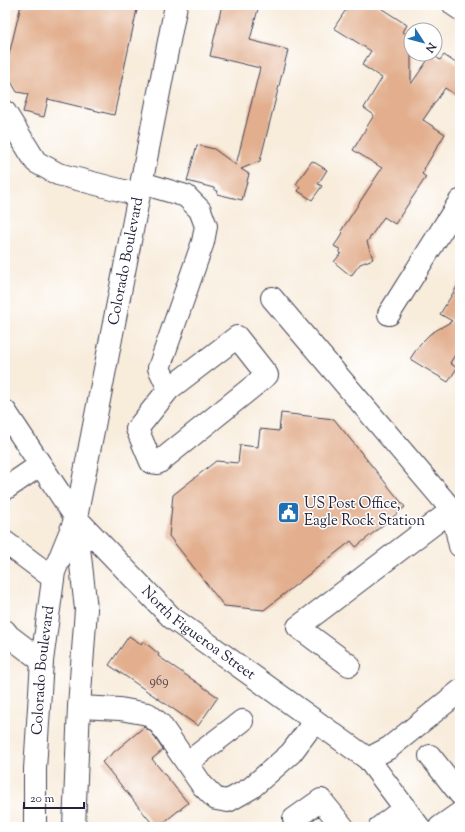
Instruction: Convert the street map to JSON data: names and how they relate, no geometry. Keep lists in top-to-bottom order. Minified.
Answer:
{"streets":{"main road":["Colorado Boulevard","North Figueroa Street"]},"crossings":[["Colorado Boulevard","North Figueroa Street"]],"places":{"public building":["US Post Office, Eagle Rock Station"]},"house_numbers":["969"],"scale_bar":"20 m","north":"bottom right"}
